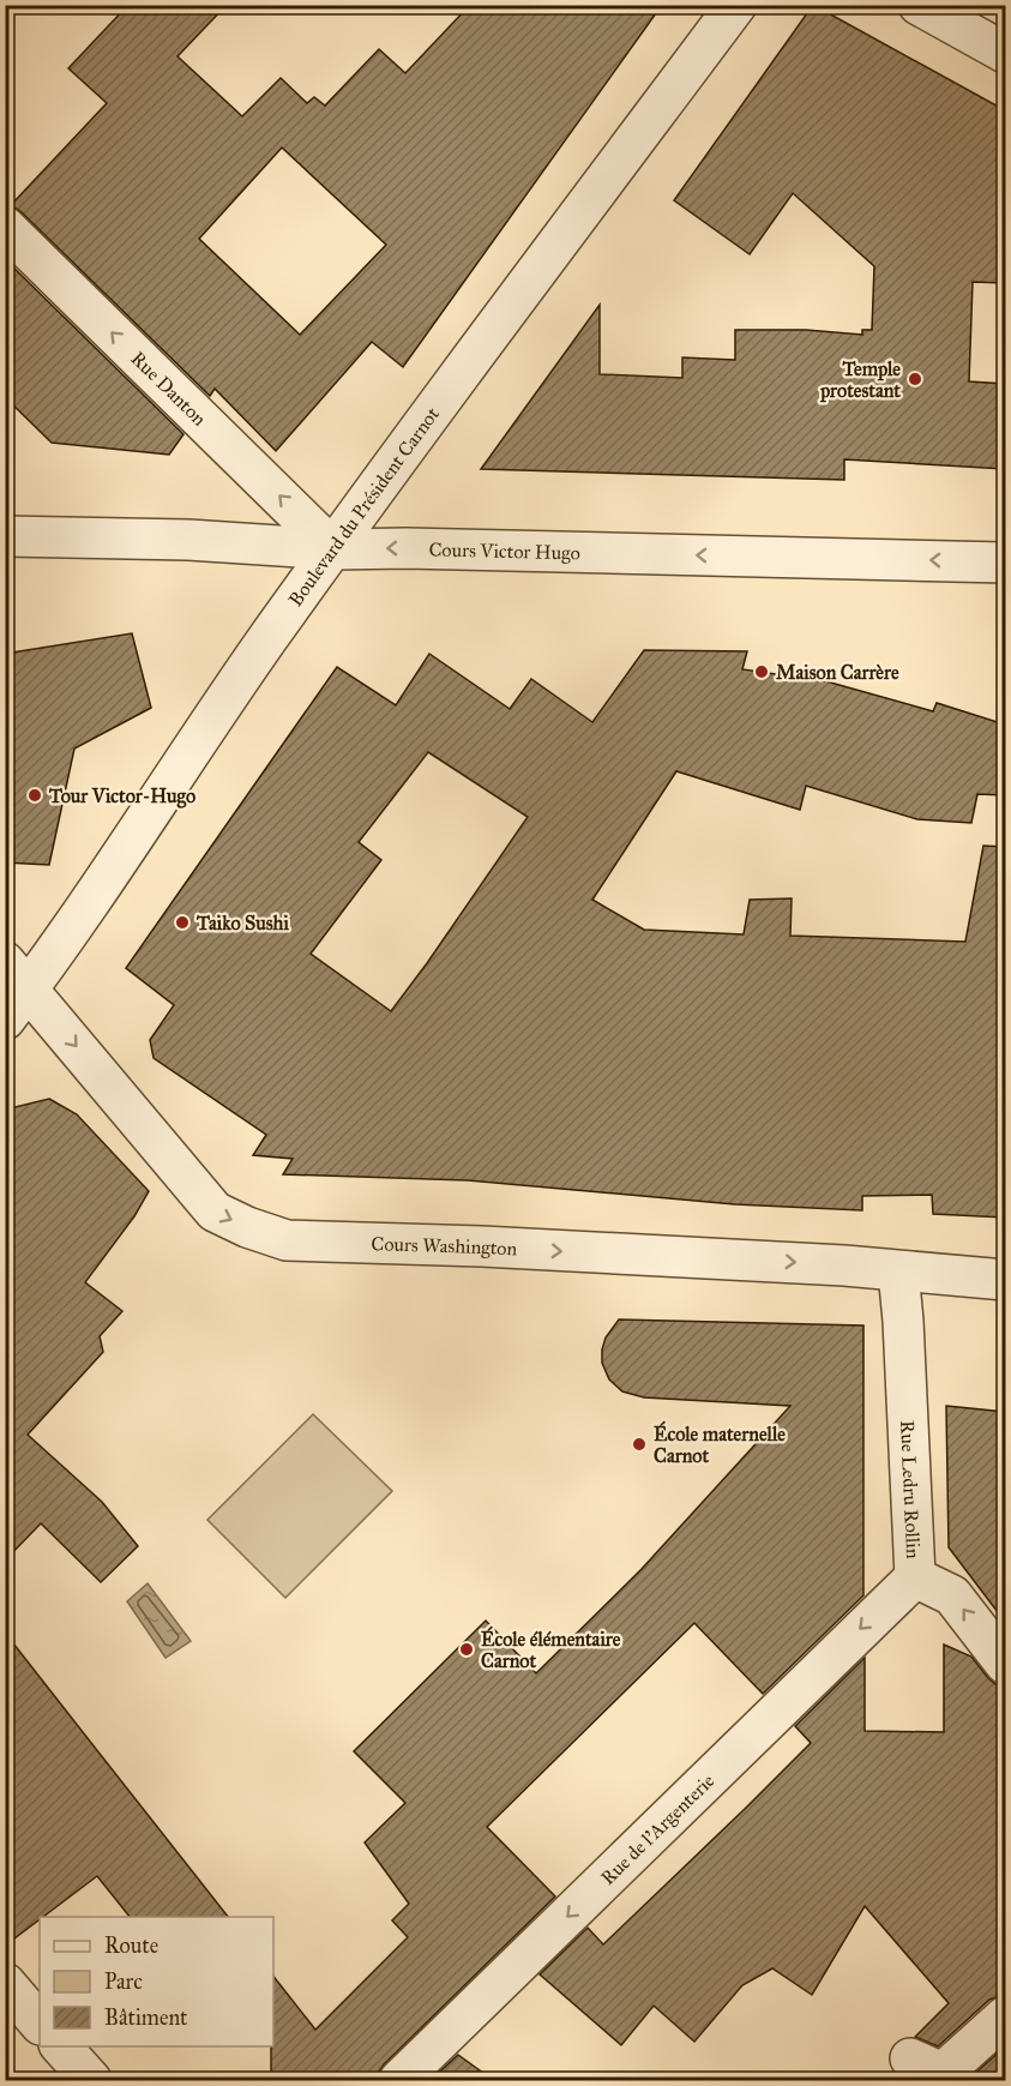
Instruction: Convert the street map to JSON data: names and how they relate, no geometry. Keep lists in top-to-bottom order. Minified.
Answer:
{"streets":{"street":["Rue Danton","Boulevard du Président Carnot","Cours Victor Hugo","Cours Washington","Rue Ledru Rollin","Rue de l'Argenterie"]},"crossings":[["Rue Danton","Boulevard du Président Carnot"],["Rue Danton","Cours Victor Hugo"],["Boulevard du Président Carnot","Cours Victor Hugo"],["Boulevard du Président Carnot","Cours Washington"],["Cours Washington","Rue Ledru Rollin"],["Rue Ledru Rollin","Rue de l'Argenterie"]],"one_way":["Rue Danton","Cours Victor Hugo","Cours Washington","Rue de l'Argenterie"],"places":["Temple protestant","Maison Carrère","Tour Victor-Hugo","Taiko Sushi","École maternelle Carnot","École élémentaire Carnot"],"legend":["Route","Parc","Bâtiment"]}
